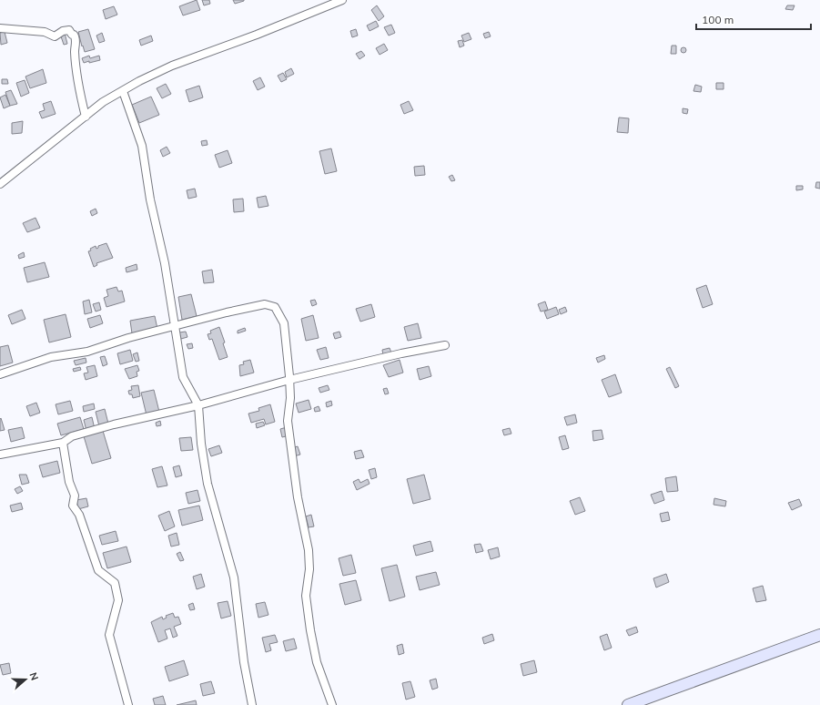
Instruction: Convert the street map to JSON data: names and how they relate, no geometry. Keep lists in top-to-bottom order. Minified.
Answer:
{"scale_bar":"100 m","north":"right"}
